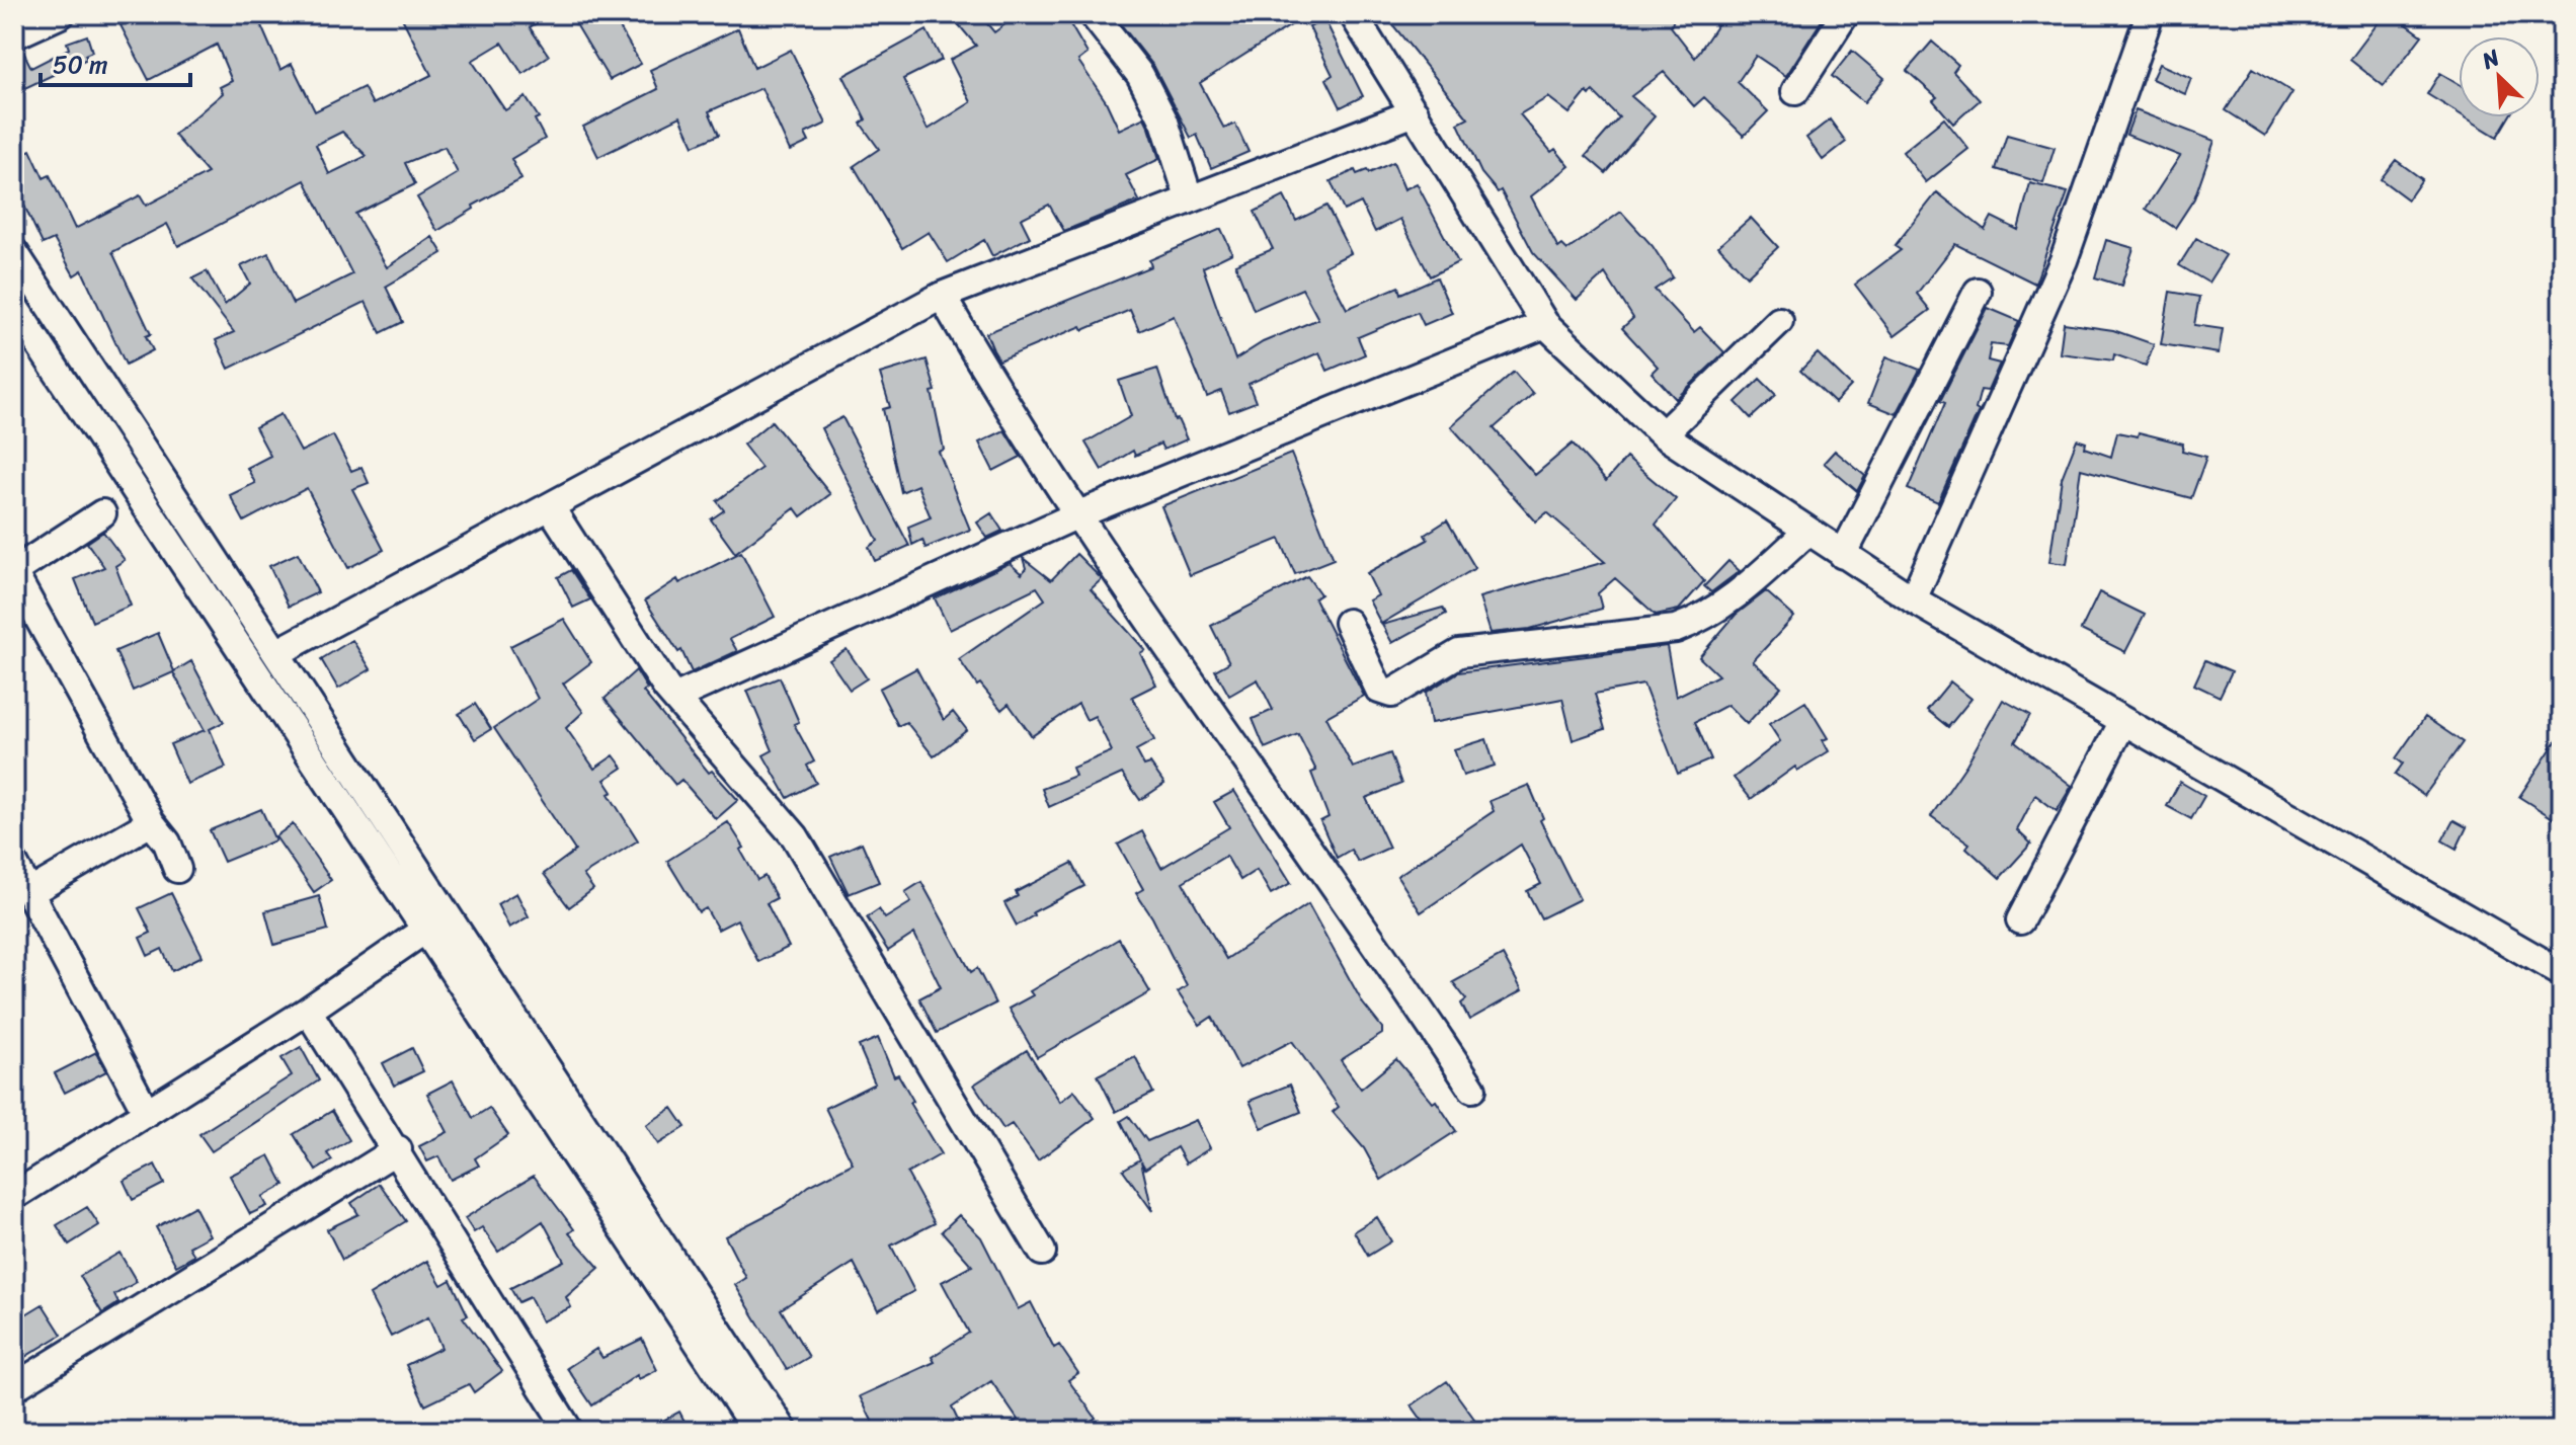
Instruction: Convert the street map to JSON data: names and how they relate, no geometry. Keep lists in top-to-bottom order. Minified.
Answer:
{"scale_bar":"50 m","north":"top left"}
